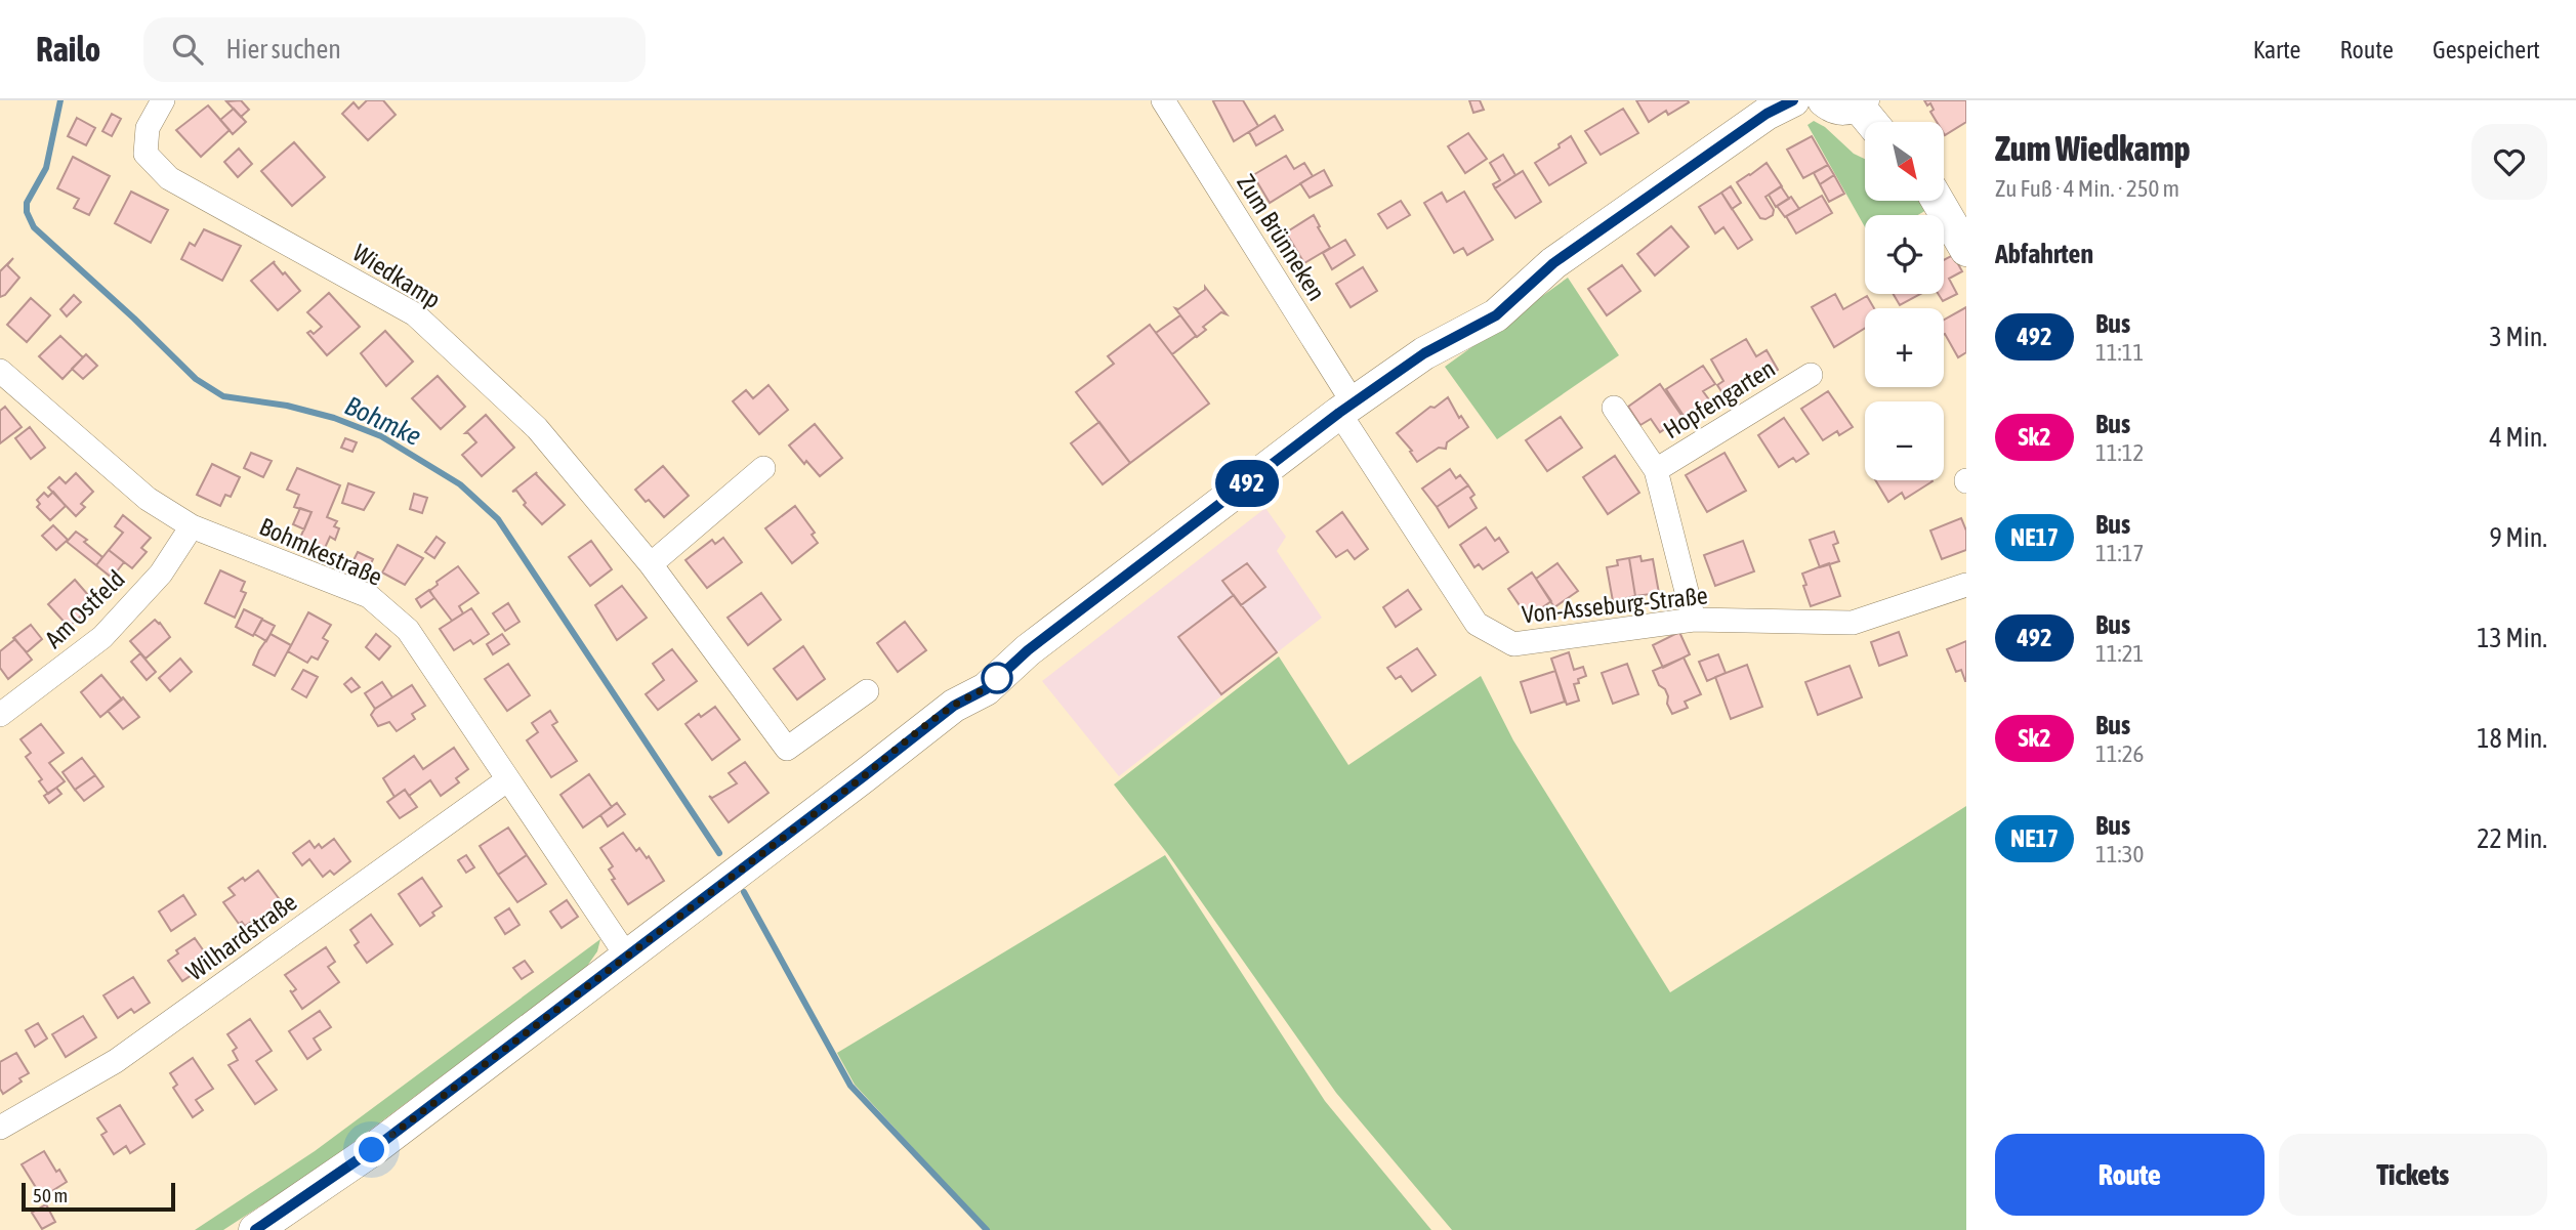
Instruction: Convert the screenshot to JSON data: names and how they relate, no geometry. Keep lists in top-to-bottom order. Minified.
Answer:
{"streets":{"street":["Zum Brünneken","Wiedkamp","Hopfengarten","Bohmkestraße","Von-Asseburg-Straße","Am Ostfeld","Wilhardstraße"]},"crossings":[["Zum Brünneken","Von-Asseburg-Straße"],["Hopfengarten","Von-Asseburg-Straße"],["Bohmkestraße","Am Ostfeld"],["Bohmkestraße","Wilhardstraße"]],"water":["Bohmke"],"lines":["bus line 492"],"scale_bar":"50 m","north":"bottom right","page":{"header":"Railo","search":"Hier suchen","nav":["Karte","Route","Gespeichert"],"on_map":"492","heading":[["Zum Wiedkamp","Zu Fuß · 4 Min. · 250 m"],"Abfahrten"],"map_buttons":["+","−"],"list":[{"mark":"492","name":"Bus","note":"11:11","value":"3 Min."},{"mark":"Sk2","name":"Bus","note":"11:12","value":"4 Min."},{"mark":"NE17","name":"Bus","note":"11:17","value":"9 Min."},{"mark":"492","name":"Bus","note":"11:21","value":"13 Min."},{"mark":"Sk2","name":"Bus","note":"11:26","value":"18 Min."},{"mark":"NE17","name":"Bus","note":"11:30","value":"22 Min."}],"buttons":["Route","Tickets"],"scale":"50 m"}}
